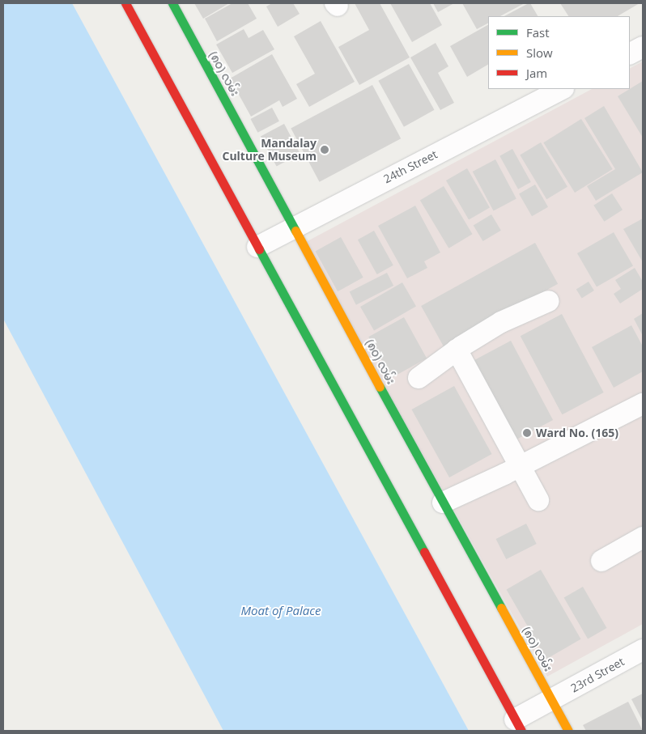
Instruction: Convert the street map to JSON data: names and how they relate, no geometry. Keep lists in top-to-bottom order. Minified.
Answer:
{"streets":{"main road":["(၈၀) လမ်း"],"street":["24th Street","23rd Street"]},"crossings":[["(၈၀) လမ်း","24th Street"],["(၈၀) လမ်း","23rd Street"]],"water":["Moat of Palace"],"places":["Mandalay Culture Museum","Ward No. (165)"],"legend":["Fast","Slow","Jam"]}
